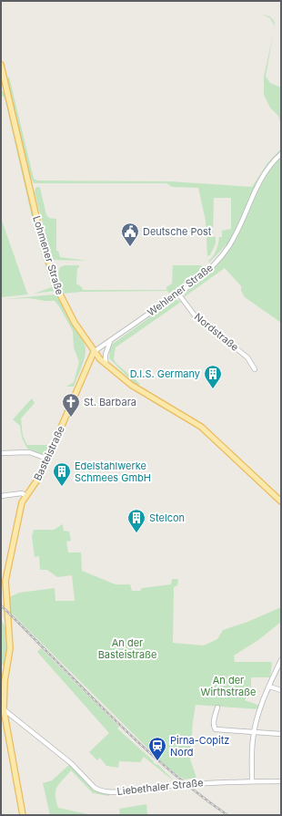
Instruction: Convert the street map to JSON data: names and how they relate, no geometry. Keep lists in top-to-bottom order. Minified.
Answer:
{"streets":{"main road":["Lohmener Straße","Basteistraße"],"street":["Wehlener Straße","Nordstraße","Liebethaler Straße"]},"crossings":[["Lohmener Straße","Wehlener Straße"],["Lohmener Straße","Basteistraße"],["Wehlener Straße","Nordstraße"],["Wehlener Straße","Basteistraße"],["Basteistraße","Liebethaler Straße"]],"parks":["An der Basteistraße","An der Wirthstraße"],"places":{"public building":["Deutsche Post"],"building":["D.I.S. Germany","Edelstahlwerke Schmees GmbH","Stelcon"],"church":["St. Barbara"],"station":["Pirna-Copitz Nord"]}}
